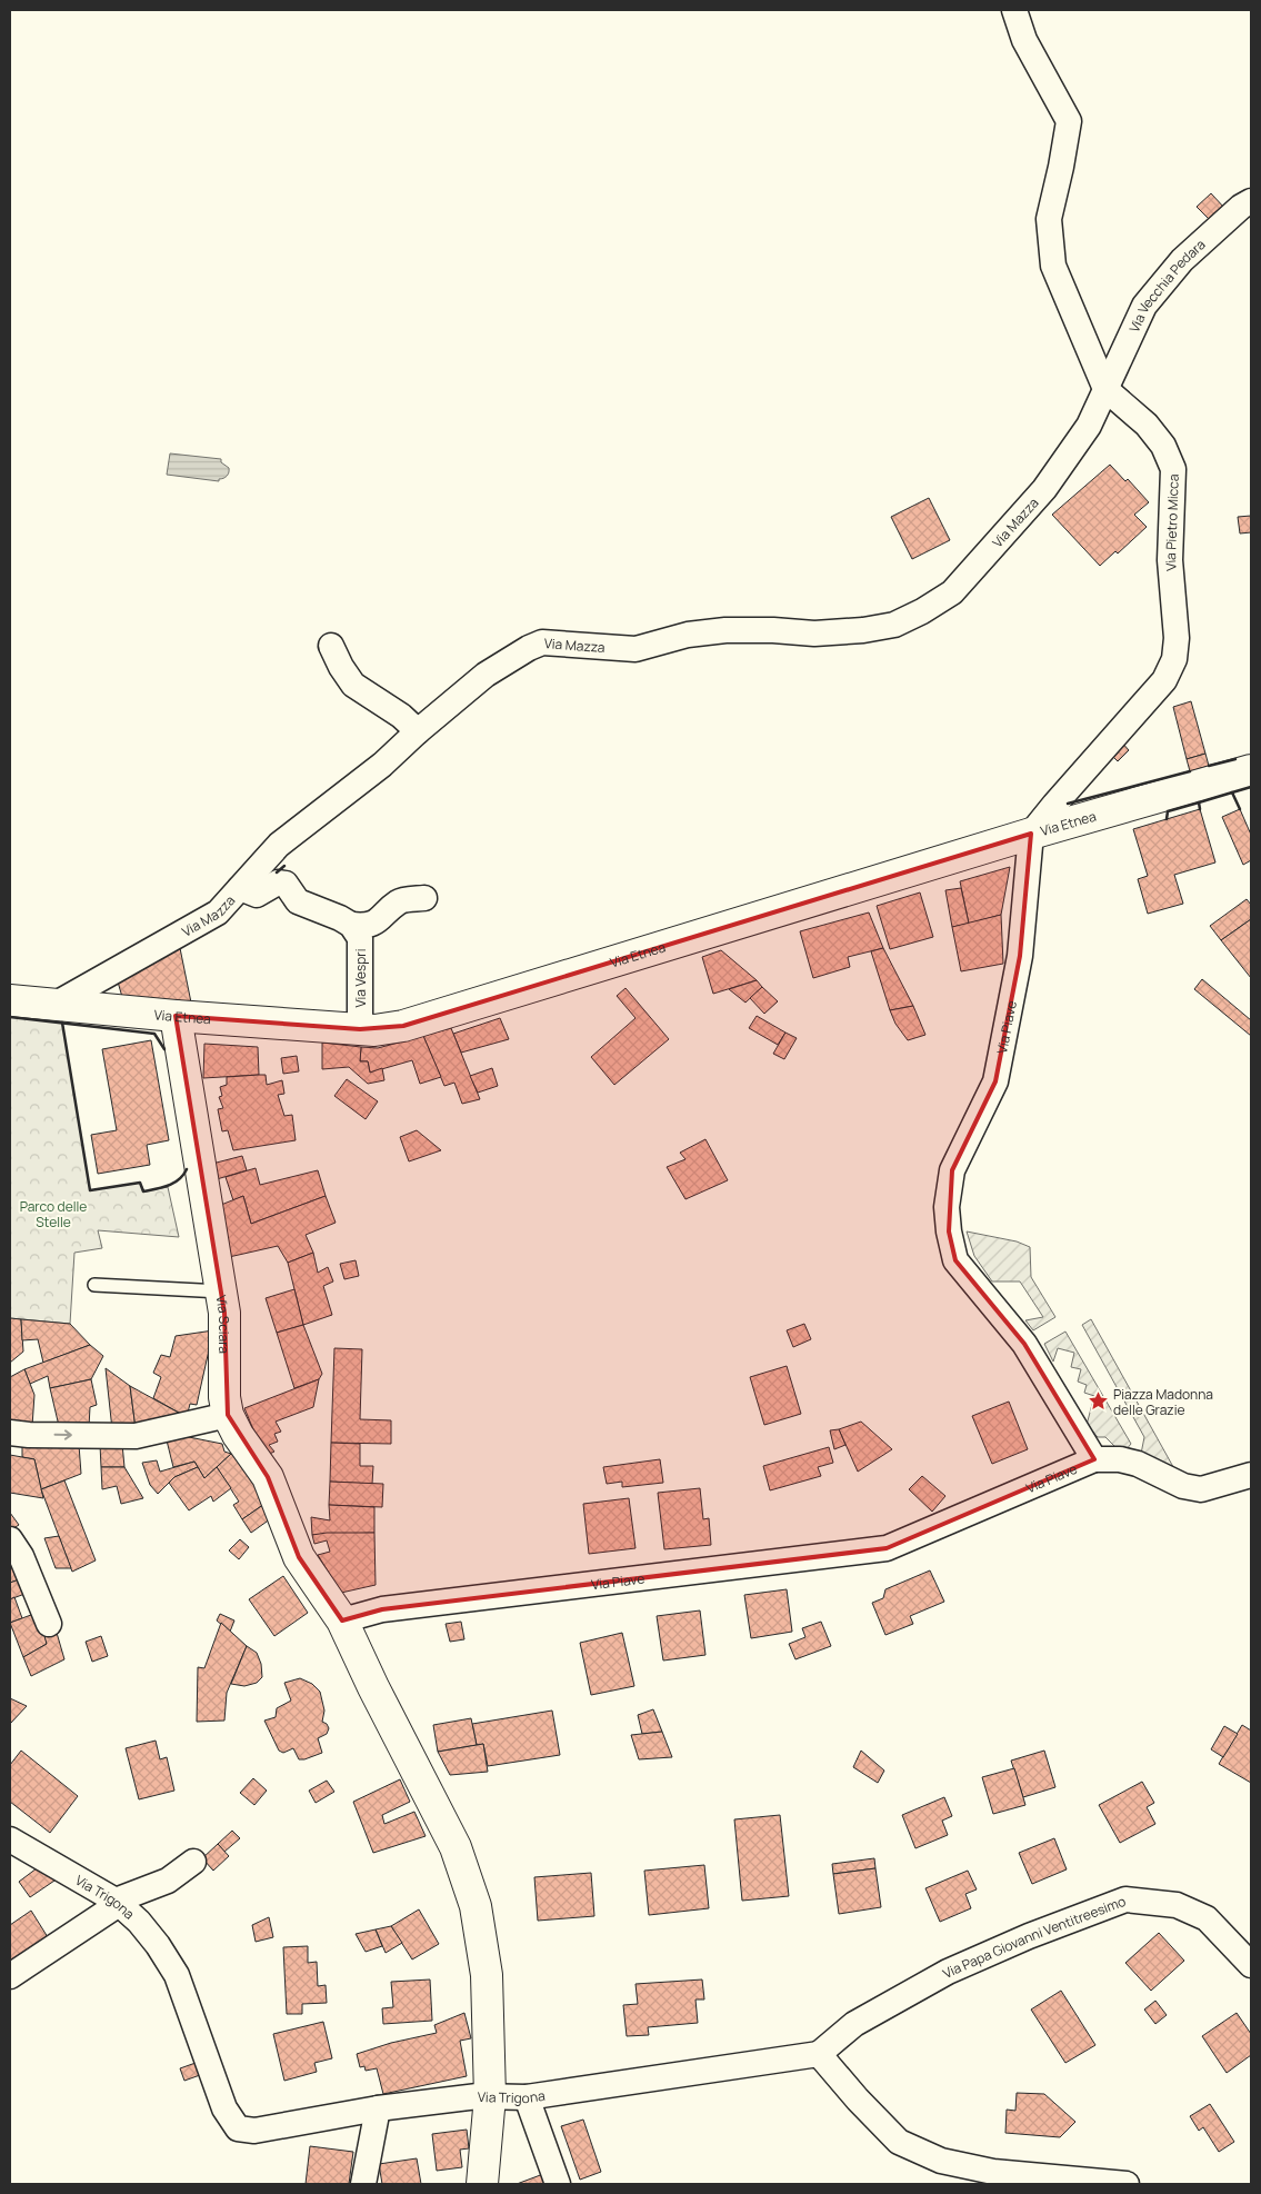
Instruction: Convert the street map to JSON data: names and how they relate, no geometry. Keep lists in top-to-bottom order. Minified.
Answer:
{"streets":{"main road":["Via Etnea","Via Sciara"],"street":["Via Vecchia Pedara","Via Pietro Micca","Via Mazza","Via Vespri","Via Piave","Via Trigona","Via Papa Giovanni Ventitreesimo"]},"crossings":[["Via Vecchia Pedara","Via Pietro Micca"],["Via Vecchia Pedara","Via Mazza"],["Via Pietro Micca","Via Mazza"],["Via Pietro Micca","Via Etnea"],["Via Pietro Micca","Via Piave"],["Via Mazza","Via Etnea"],["Via Etnea","Via Vespri"],["Via Etnea","Via Piave"],["Via Etnea","Via Sciara"],["Via Trigona","Via Papa Giovanni Ventitreesimo"]],"parks":["Parco delle Stelle"],"places":{"place":["Piazza Madonna delle Grazie"]}}
